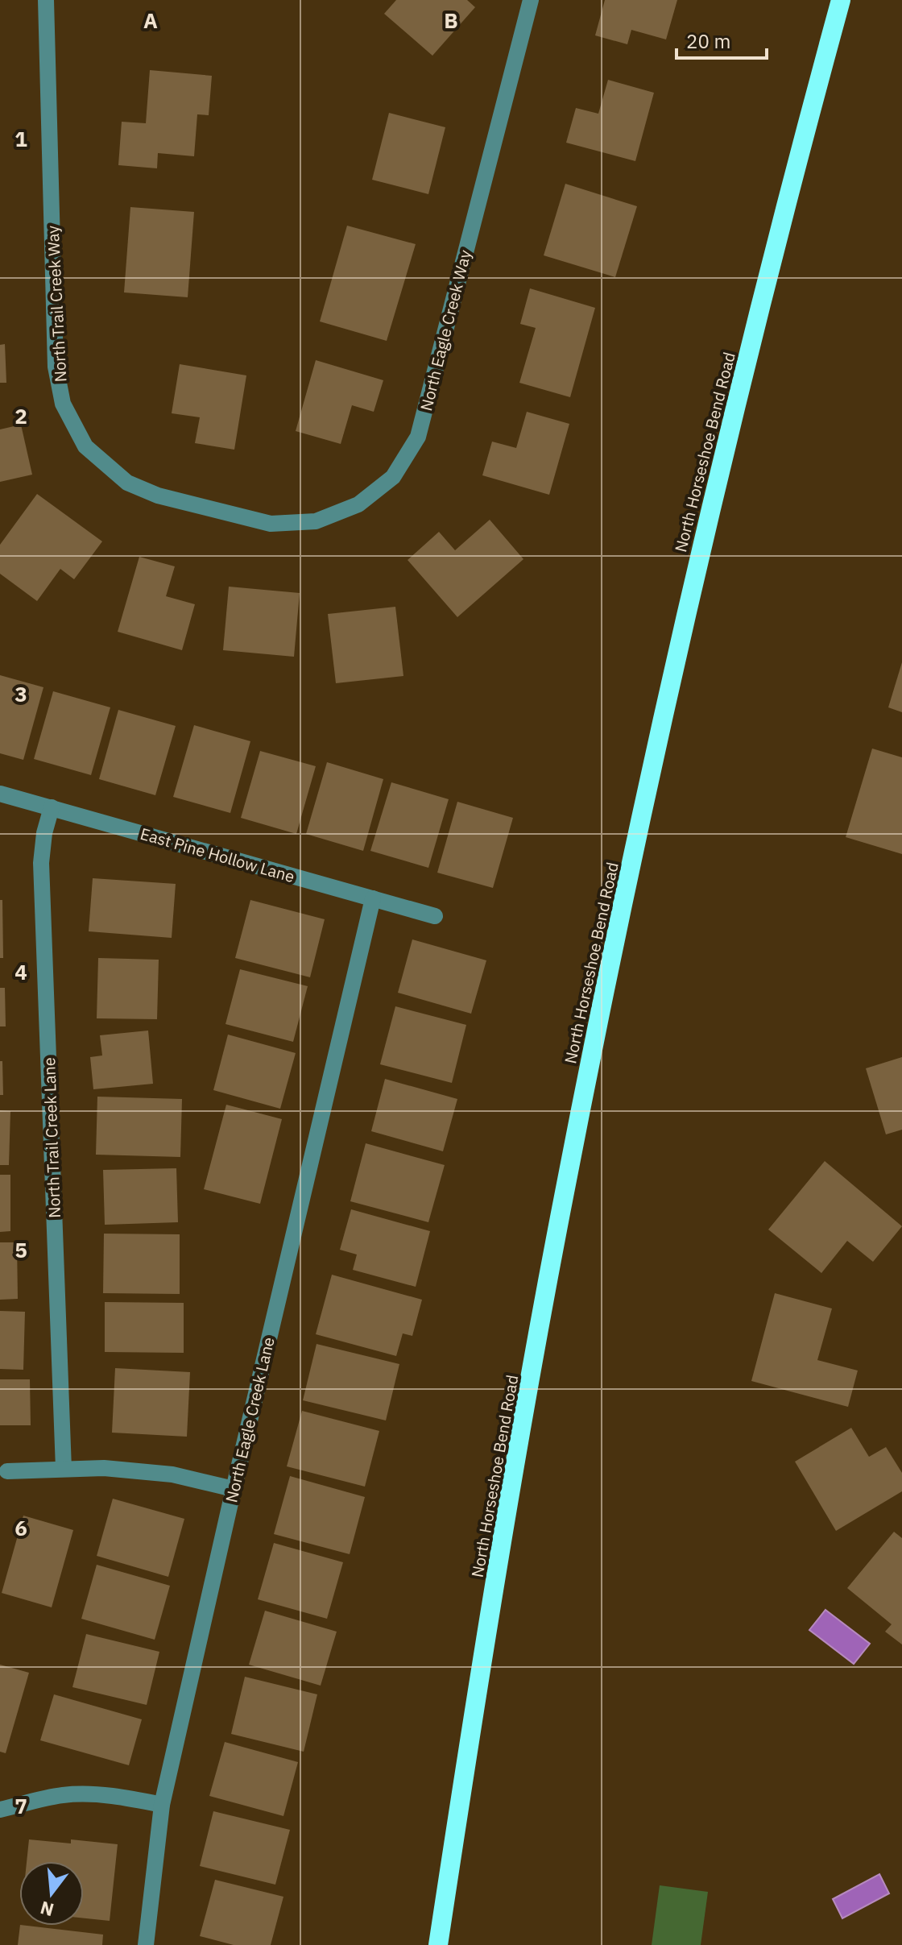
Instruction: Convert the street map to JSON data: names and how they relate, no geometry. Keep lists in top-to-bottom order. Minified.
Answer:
{"streets":{"highway":["North Horseshoe Bend Road"],"street":["North Trail Creek Way","North Eagle Creek Way","East Pine Hollow Lane","North Trail Creek Lane","North Eagle Creek Lane"]},"crossings":[["North Trail Creek Way","North Eagle Creek Way"],["East Pine Hollow Lane","North Trail Creek Lane"],["East Pine Hollow Lane","North Eagle Creek Lane"]],"scale_bar":"20 m","north":"bottom","grid":{"columns":["A","B"],"rows":["1","2","3","4","5","6","7"]}}
